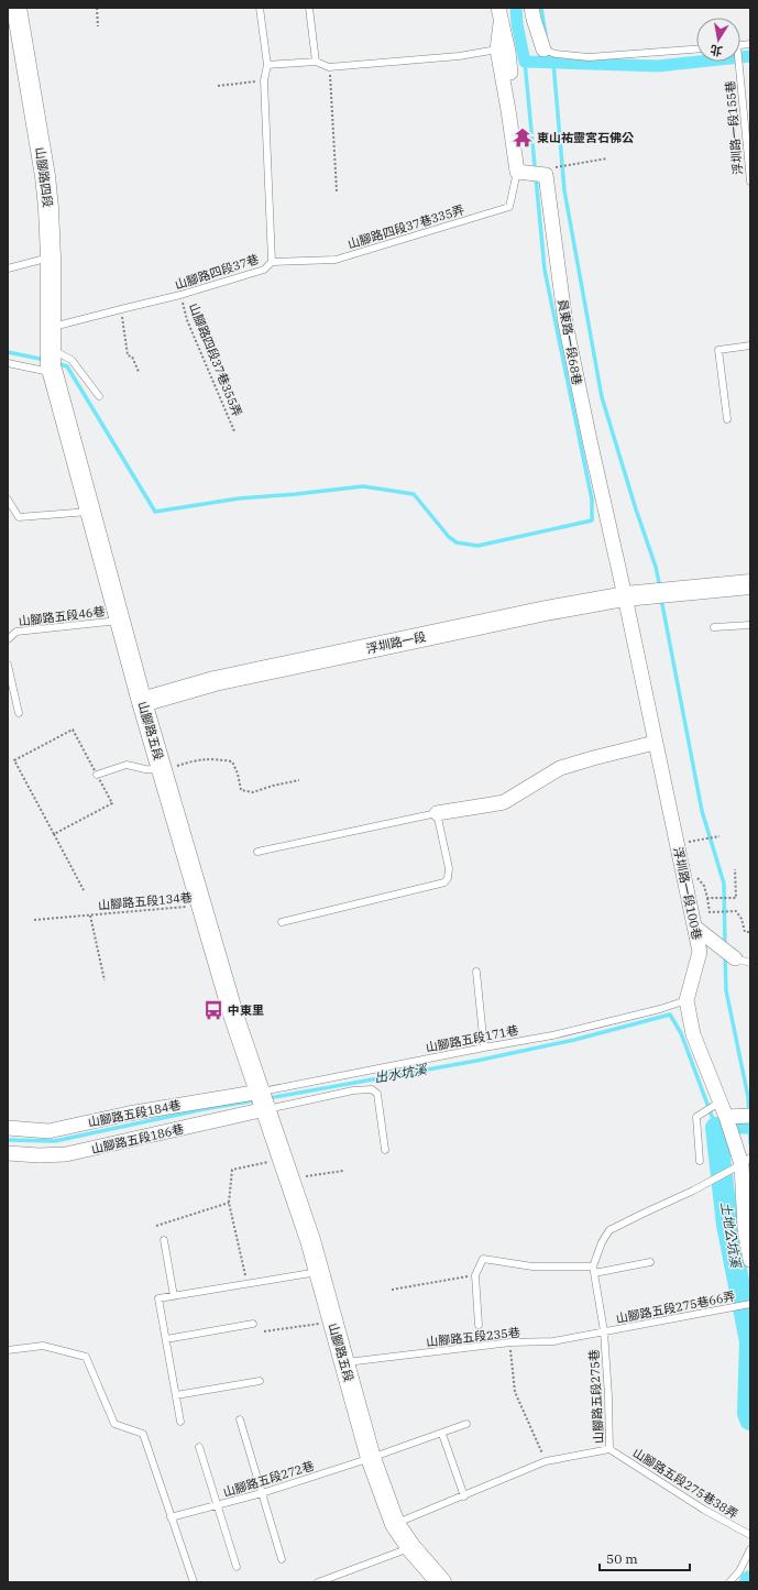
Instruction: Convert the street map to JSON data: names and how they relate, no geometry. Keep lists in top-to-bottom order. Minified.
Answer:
{"streets":{"main road":["山腳路四段","浮圳路一段","山腳路五段"],"street":["員東路一段68巷","浮圳路一段100巷","山腳路五段184巷","山腳路五段186巷"],"lane":["浮圳路一段155巷","山腳路四段37巷335弄","山腳路四段37巷","山腳路五段46巷","山腳路五段171巷","山腳路五段275巷66弄","山腳路五段235巷","山腳路五段275巷","山腳路五段272巷","山腳路五段275巷38弄"],"path":["山腳路四段37巷355弄","山腳路五段134巷"]},"crossings":[["山腳路四段","山腳路四段37巷"],["山腳路四段","山腳路五段"],["山腳路四段37巷335弄","山腳路四段37巷"],["山腳路四段37巷","山腳路四段37巷355弄"],["員東路一段68巷","浮圳路一段"],["員東路一段68巷","浮圳路一段100巷"],["山腳路五段46巷","山腳路五段"],["浮圳路一段","山腳路五段"],["浮圳路一段","浮圳路一段100巷"],["山腳路五段","山腳路五段134巷"],["山腳路五段","山腳路五段171巷"],["山腳路五段","山腳路五段184巷"],["山腳路五段","山腳路五段186巷"],["山腳路五段","山腳路五段235巷"],["山腳路五段","山腳路五段275巷"],["山腳路五段","山腳路五段272巷"],["浮圳路一段100巷","山腳路五段171巷"],["浮圳路一段100巷","山腳路五段275巷"],["山腳路五段171巷","山腳路五段184巷"],["山腳路五段171巷","山腳路五段186巷"],["山腳路五段184巷","山腳路五段186巷"],["山腳路五段275巷66弄","山腳路五段235巷"],["山腳路五段275巷66弄","山腳路五段275巷"],["山腳路五段235巷","山腳路五段275巷"],["山腳路五段275巷","山腳路五段275巷38弄"]],"water":["出水坑溪","土地公坑溪"],"places":{"temple":["東山祐靈宮石佛公"],"bus stop":["中東里"]},"scale_bar":"50 m","north":"bottom"}
